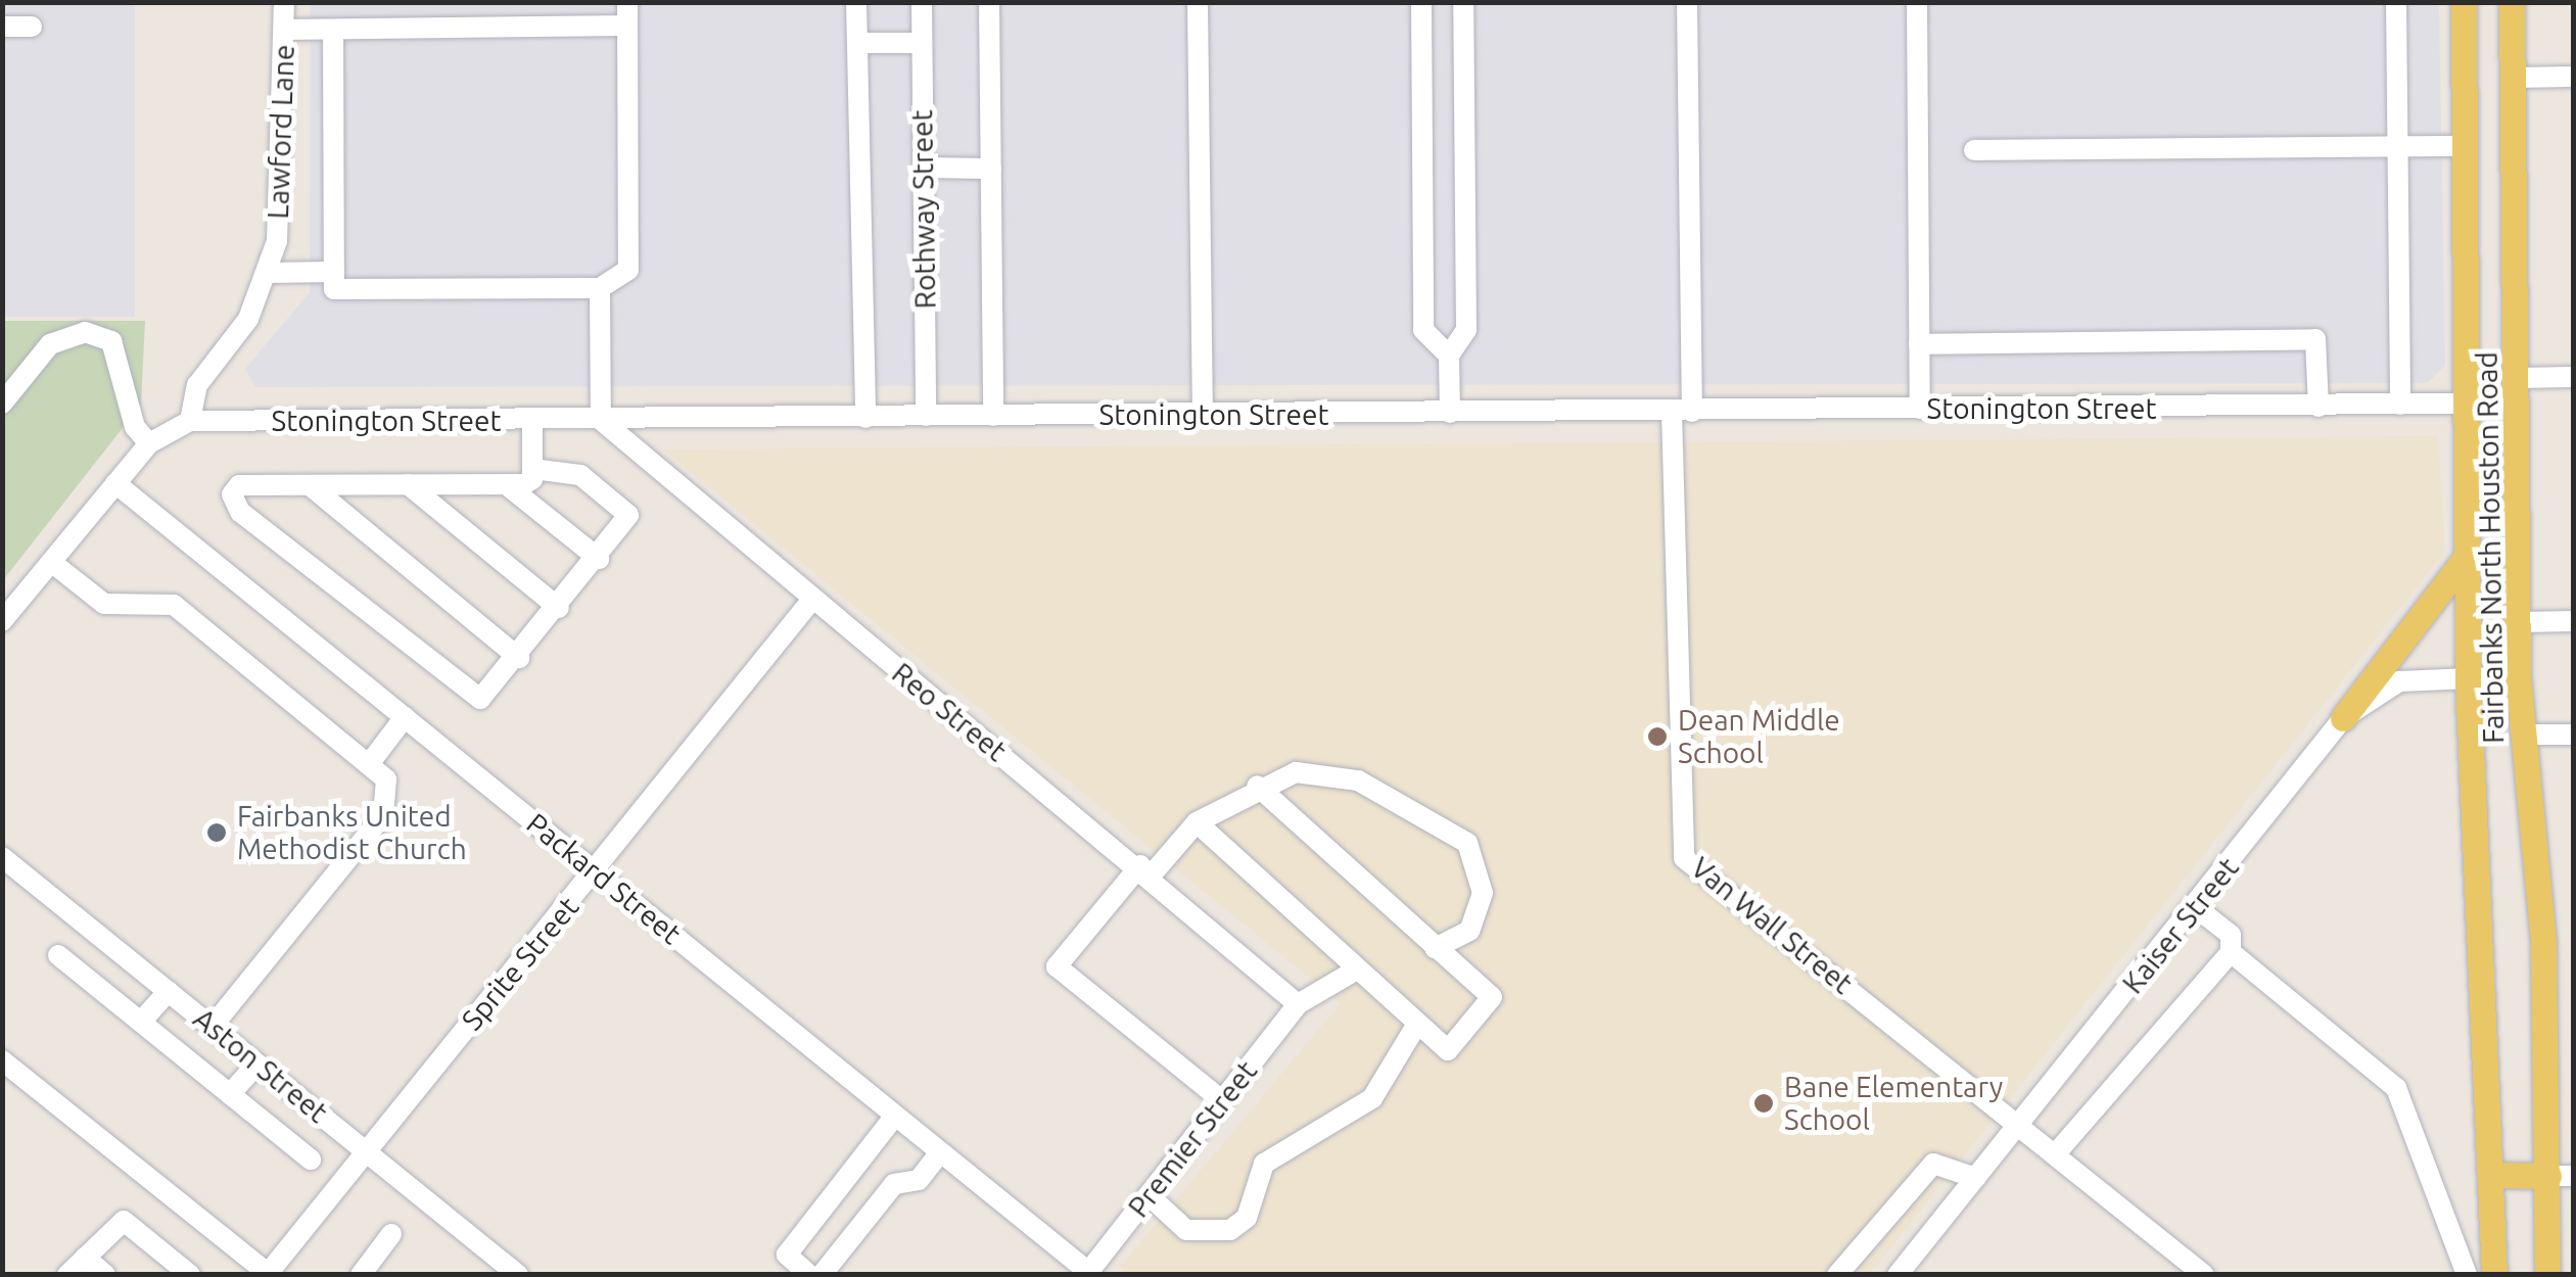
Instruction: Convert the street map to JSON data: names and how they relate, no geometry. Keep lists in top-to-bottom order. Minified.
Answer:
{"streets":{"main road":["Fairbanks North Houston Road"],"street":["Lawford Lane","Rothway Street","Stonington Street","Reo Street","Packard Street","Van Wall Street","Kaiser Street","Sprite Street","Aston Street","Premier Street"]},"crossings":[["Lawford Lane","Stonington Street"],["Rothway Street","Stonington Street"],["Stonington Street","Fairbanks North Houston Road"],["Stonington Street","Reo Street"],["Stonington Street","Packard Street"],["Stonington Street","Van Wall Street"],["Fairbanks North Houston Road","Kaiser Street"],["Reo Street","Sprite Street"],["Reo Street","Premier Street"],["Packard Street","Sprite Street"],["Packard Street","Premier Street"],["Van Wall Street","Kaiser Street"],["Sprite Street","Aston Street"]],"places":["Dean Middle School","Fairbanks United Methodist Church","Bane Elementary School"]}
